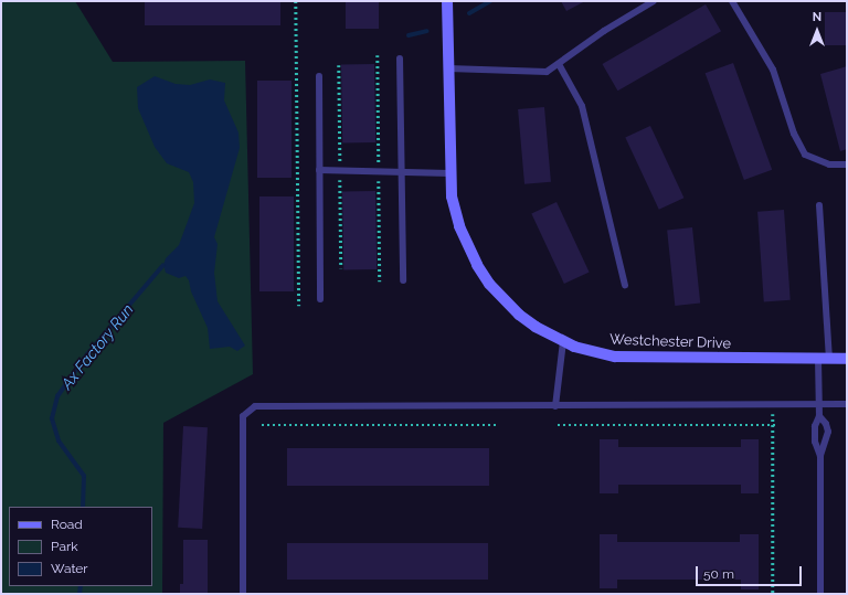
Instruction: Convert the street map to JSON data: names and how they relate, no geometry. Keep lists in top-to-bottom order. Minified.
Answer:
{"streets":{"street":["Westchester Drive"]},"water":["Ax Factory Run"],"legend":["Road","Park","Water"],"scale_bar":"50 m","north":"top"}
